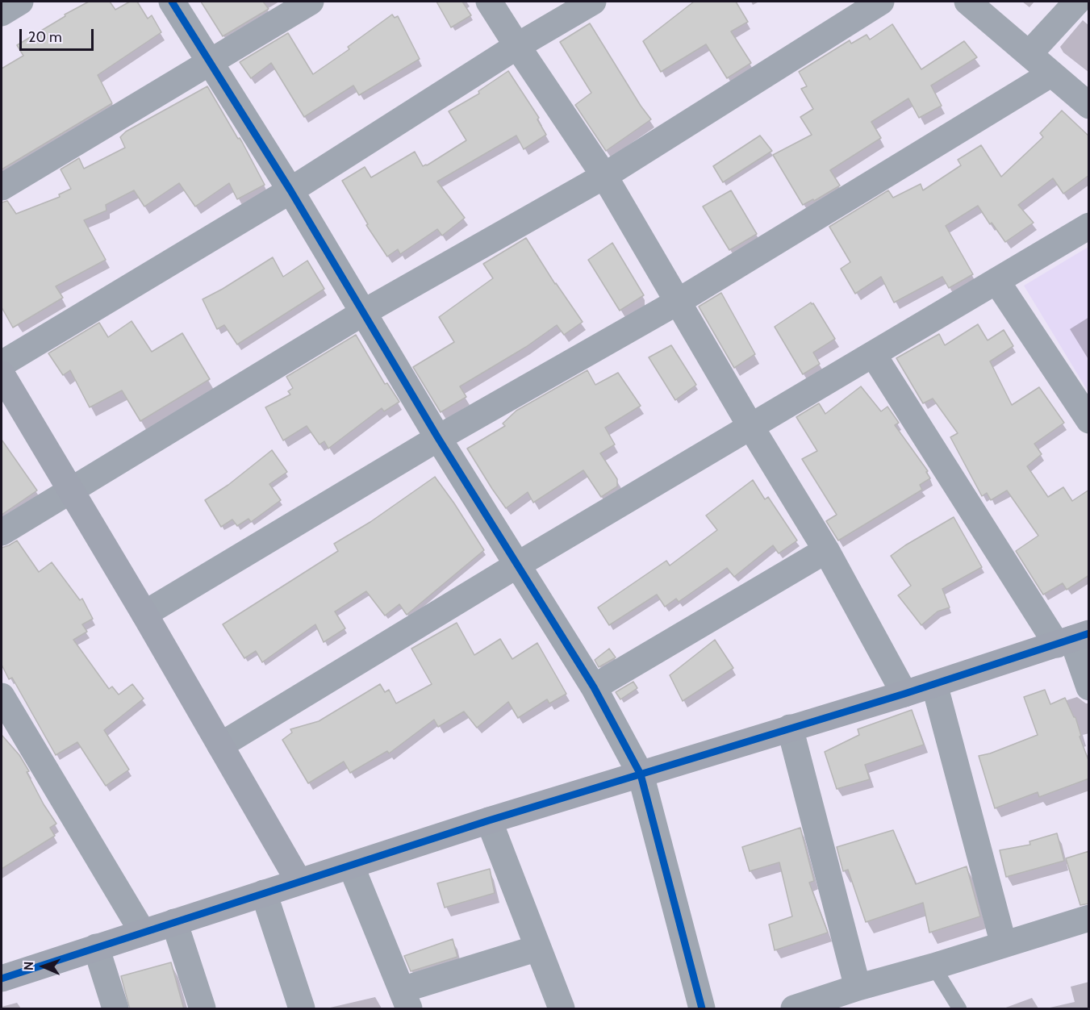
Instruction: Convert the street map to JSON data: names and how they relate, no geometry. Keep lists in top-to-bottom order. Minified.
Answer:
{"scale_bar":"20 m","north":"left"}
